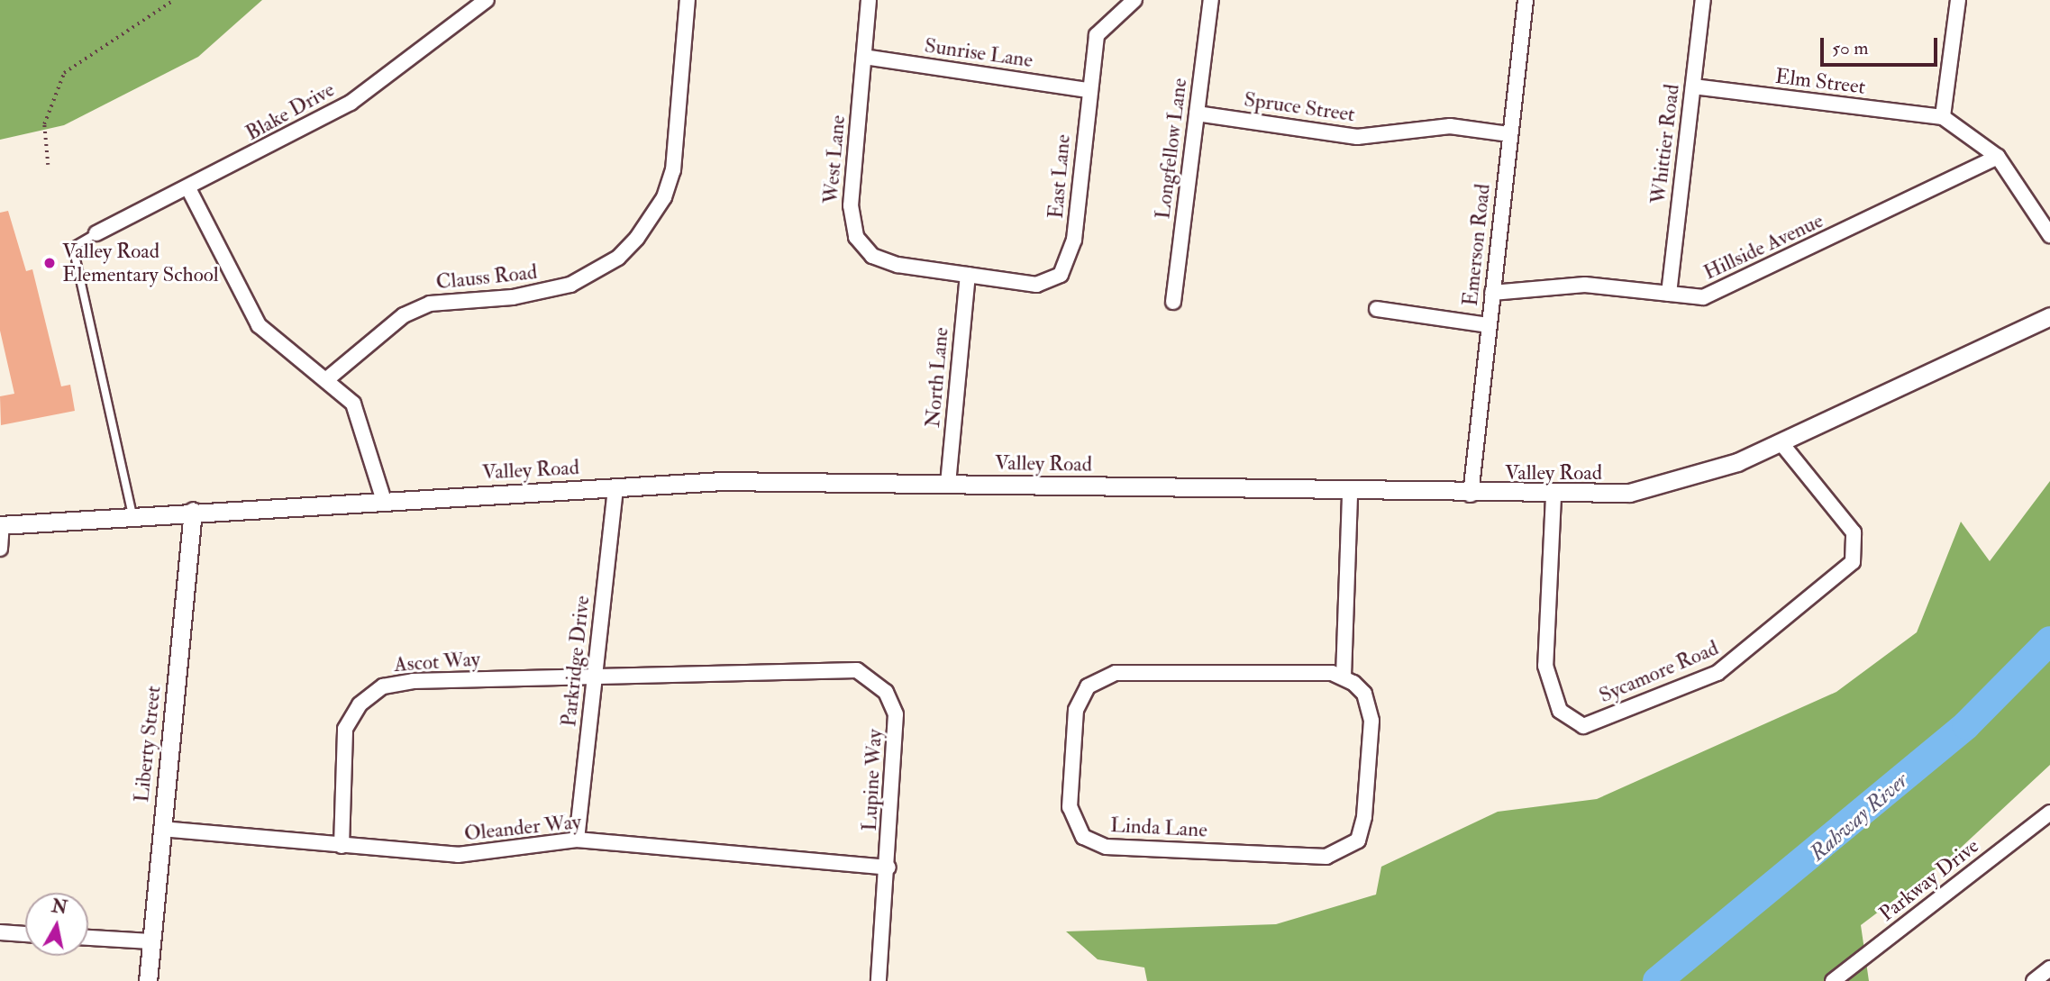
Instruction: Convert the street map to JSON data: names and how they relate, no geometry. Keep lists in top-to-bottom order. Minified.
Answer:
{"streets":{"street":["Sunrise Lane","Elm Street","Spruce Street","Blake Drive","Whittier Road","Longfellow Lane","West Lane","East Lane","Emerson Road","Hillside Avenue","Clauss Road","North Lane","Valley Road","Parkridge Drive","Ascot Way","Sycamore Road","Liberty Street","Lupine Way","Oleander Way","Linda Lane","Parkway Drive"]},"crossings":[["Sunrise Lane","West Lane"],["Sunrise Lane","East Lane"],["Elm Street","Whittier Road"],["Spruce Street","Longfellow Lane"],["Spruce Street","Emerson Road"],["Whittier Road","Hillside Avenue"],["West Lane","East Lane"],["West Lane","North Lane"],["East Lane","North Lane"],["Emerson Road","Hillside Avenue"],["Emerson Road","Valley Road"],["North Lane","Valley Road"],["Valley Road","Parkridge Drive"],["Valley Road","Sycamore Road"],["Valley Road","Liberty Street"],["Parkridge Drive","Ascot Way"],["Parkridge Drive","Lupine Way"],["Parkridge Drive","Oleander Way"],["Ascot Way","Lupine Way"],["Ascot Way","Oleander Way"],["Liberty Street","Oleander Way"],["Lupine Way","Oleander Way"]],"water":["Rahway River"],"places":["Valley Road Elementary School"],"scale_bar":"50 m","north":"top"}
